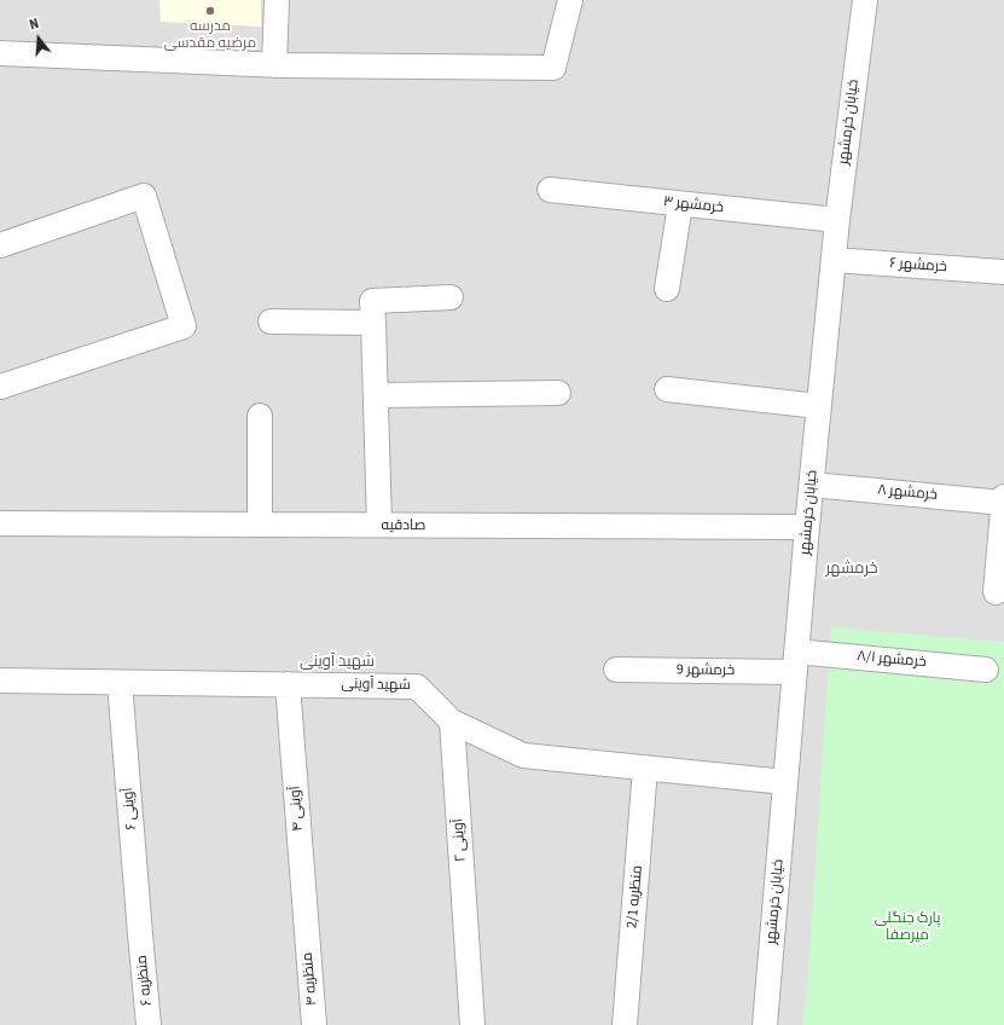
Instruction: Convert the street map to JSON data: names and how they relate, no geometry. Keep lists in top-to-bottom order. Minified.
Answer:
{"streets":{"street":["خیابان خرمشهر","خرمشهر ۳","خرمشهر ۶","خرمشهر ۸","صادقیه","خرمشهر ۸/۱","خرمشهر 9","شهید آوینی","آوینی ۶","آوینی ۴","آوینی ۲","منظریه 2/1","منظریه ۴","منظریه ۶"]},"crossings":[["خیابان خرمشهر","خرمشهر ۳"],["خیابان خرمشهر","خرمشهر ۶"],["خیابان خرمشهر","خرمشهر ۸"],["خیابان خرمشهر","صادقیه"],["خیابان خرمشهر","خرمشهر ۸/۱"],["خیابان خرمشهر","خرمشهر 9"],["خیابان خرمشهر","شهید آوینی"],["خرمشهر ۸/۱","خرمشهر 9"],["شهید آوینی","آوینی ۶"],["شهید آوینی","آوینی ۴"],["شهید آوینی","آوینی ۲"],["شهید آوینی","منظریه 2/1"],["آوینی ۶","منظریه ۶"],["آوینی ۴","منظریه ۴"]],"districts":["خرمشهر","شهید آوینی"],"parks":["پارک جنگلی میرصفا"],"places":["مدرسه مرضیه مقدسی"],"north":"top"}
